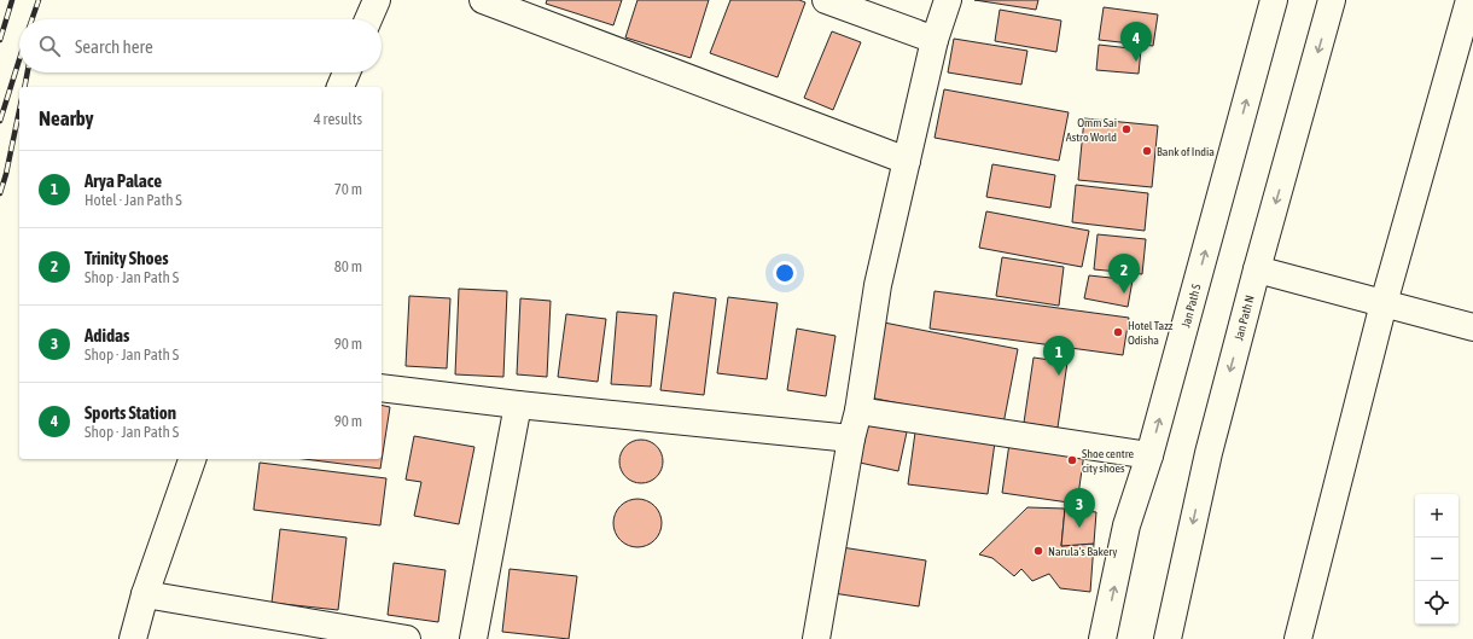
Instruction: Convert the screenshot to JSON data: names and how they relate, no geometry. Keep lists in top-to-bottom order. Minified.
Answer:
{"streets":{"street":["Jan Path S","Jan Path N"]},"places":["Omm Sai Astro World","Bank of India","Hotel Tazz Odisha","Shoe centre city shoes","Narula's Bakery"],"page":{"search":"Search here","pins":["4","2","1","3"],"heading":["Nearby","4 results"],"list":[{"mark":"1","name":"Arya Palace","note":"Hotel · Jan Path S","value":"70 m"},{"mark":"2","name":"Trinity Shoes","note":"Shop · Jan Path S","value":"80 m"},{"mark":"3","name":"Adidas","note":"Shop · Jan Path S","value":"90 m"},{"mark":"4","name":"Sports Station","note":"Shop · Jan Path S","value":"90 m"}],"map_buttons":["+","−"]}}
